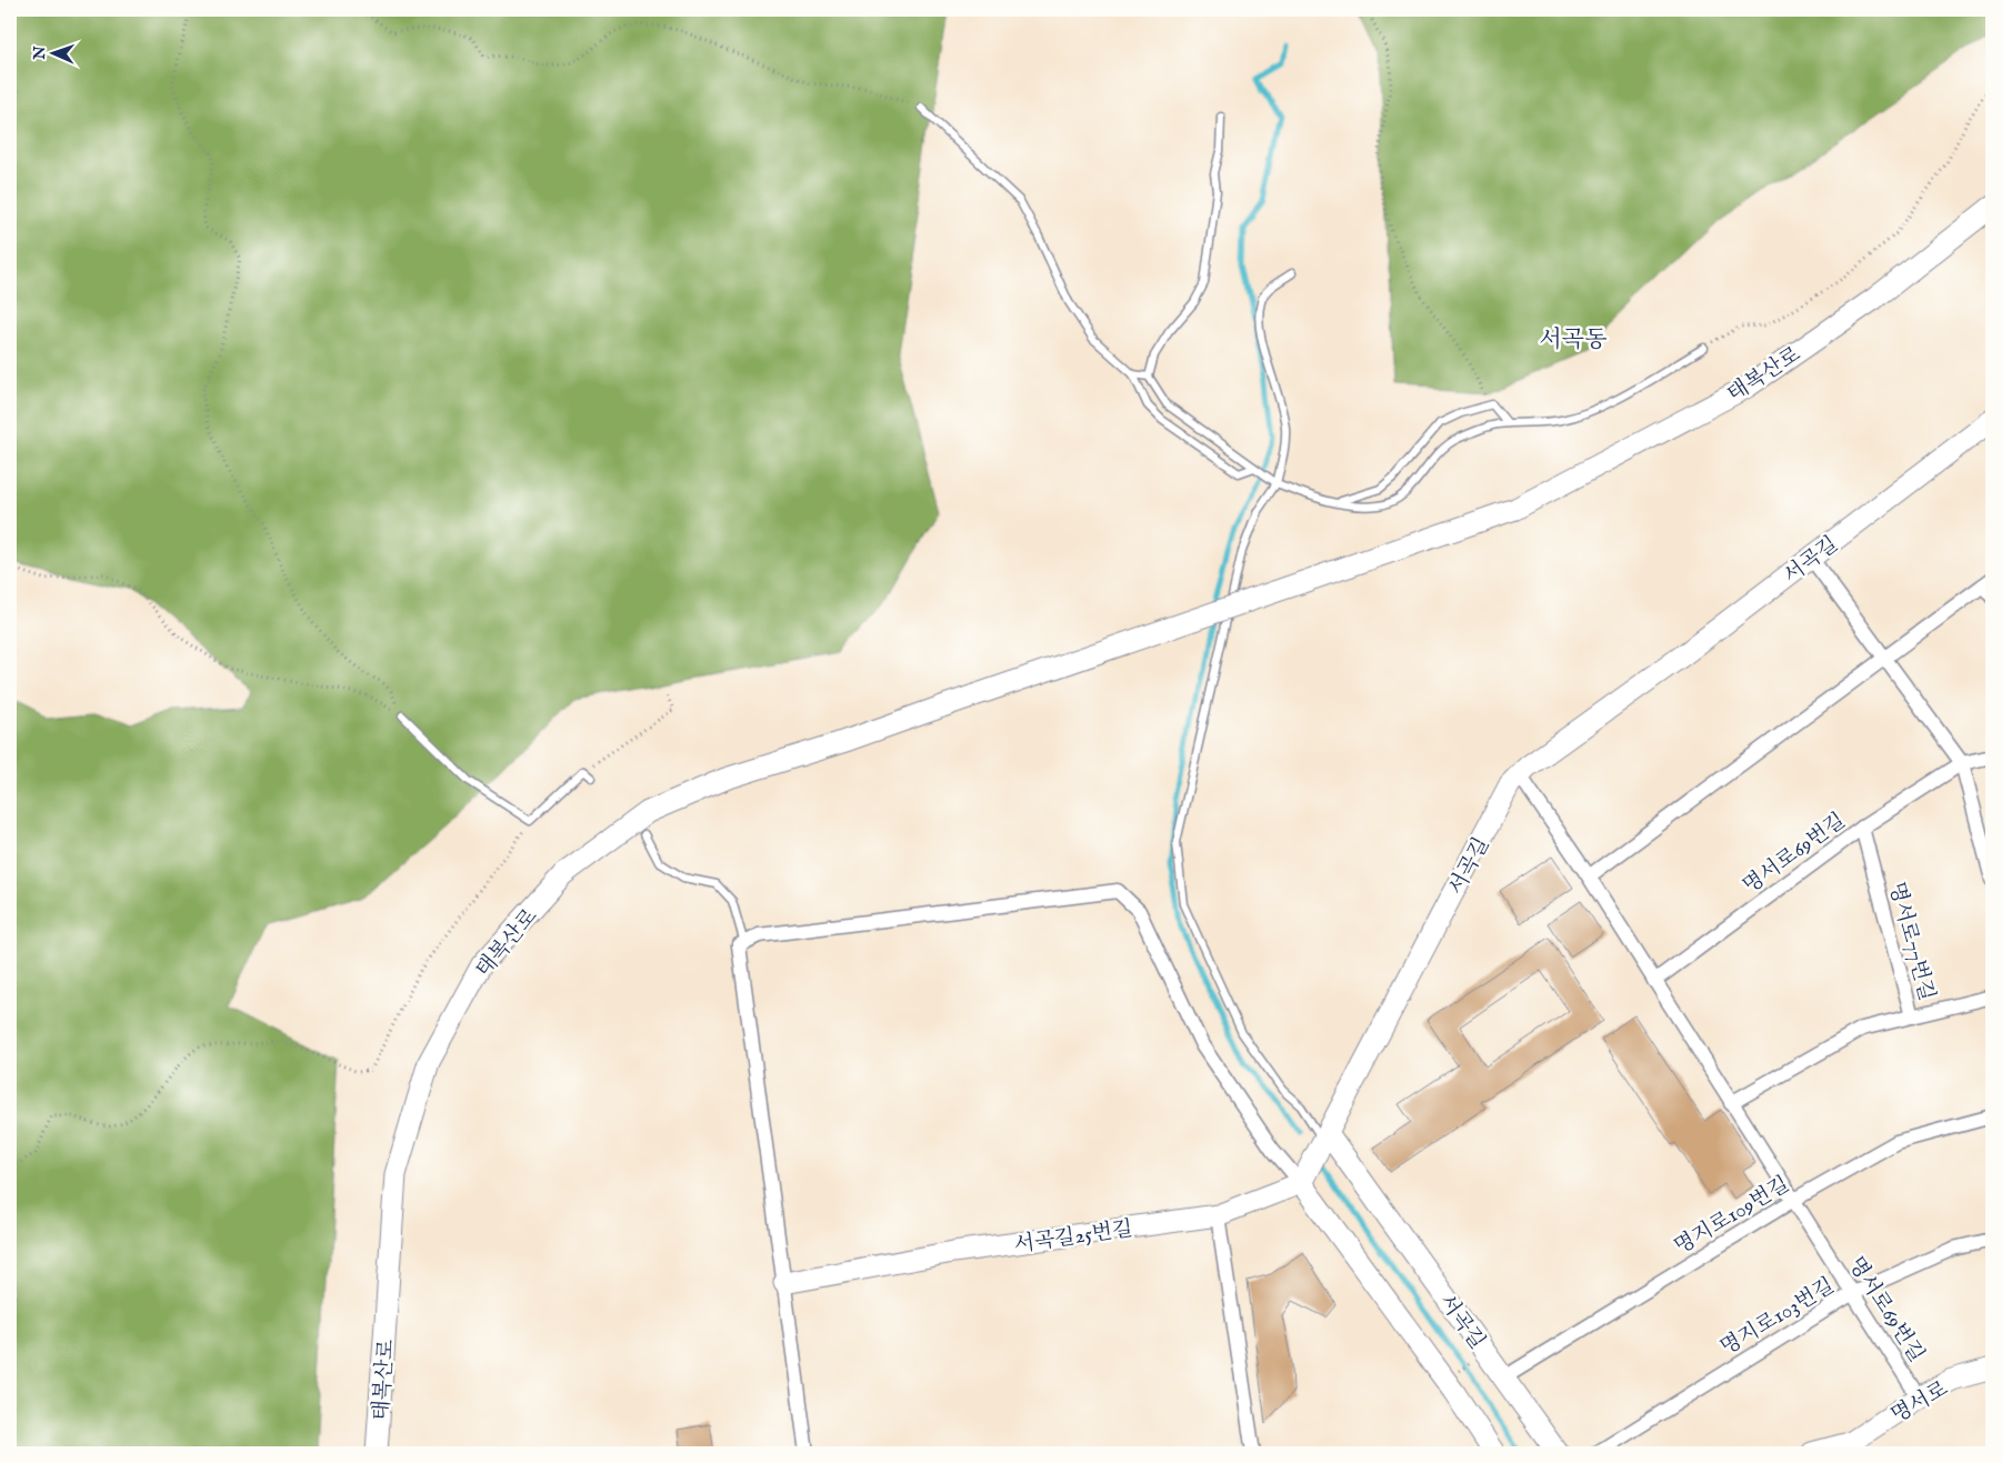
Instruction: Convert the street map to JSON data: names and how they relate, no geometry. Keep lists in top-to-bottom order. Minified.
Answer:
{"streets":{"street":["태복산로","서곡길","명서로69번길","명서로77번길","명지로109번길","서곡길25번길","명지로103번길","명서로"]},"crossings":[["서곡길","명서로69번길"],["서곡길","명지로109번길"],["명서로69번길","명서로77번길"],["명서로69번길","명지로109번길"],["명서로69번길","명지로103번길"],["명서로69번길","명서로"]],"districts":["서곡동"],"north":"left"}
